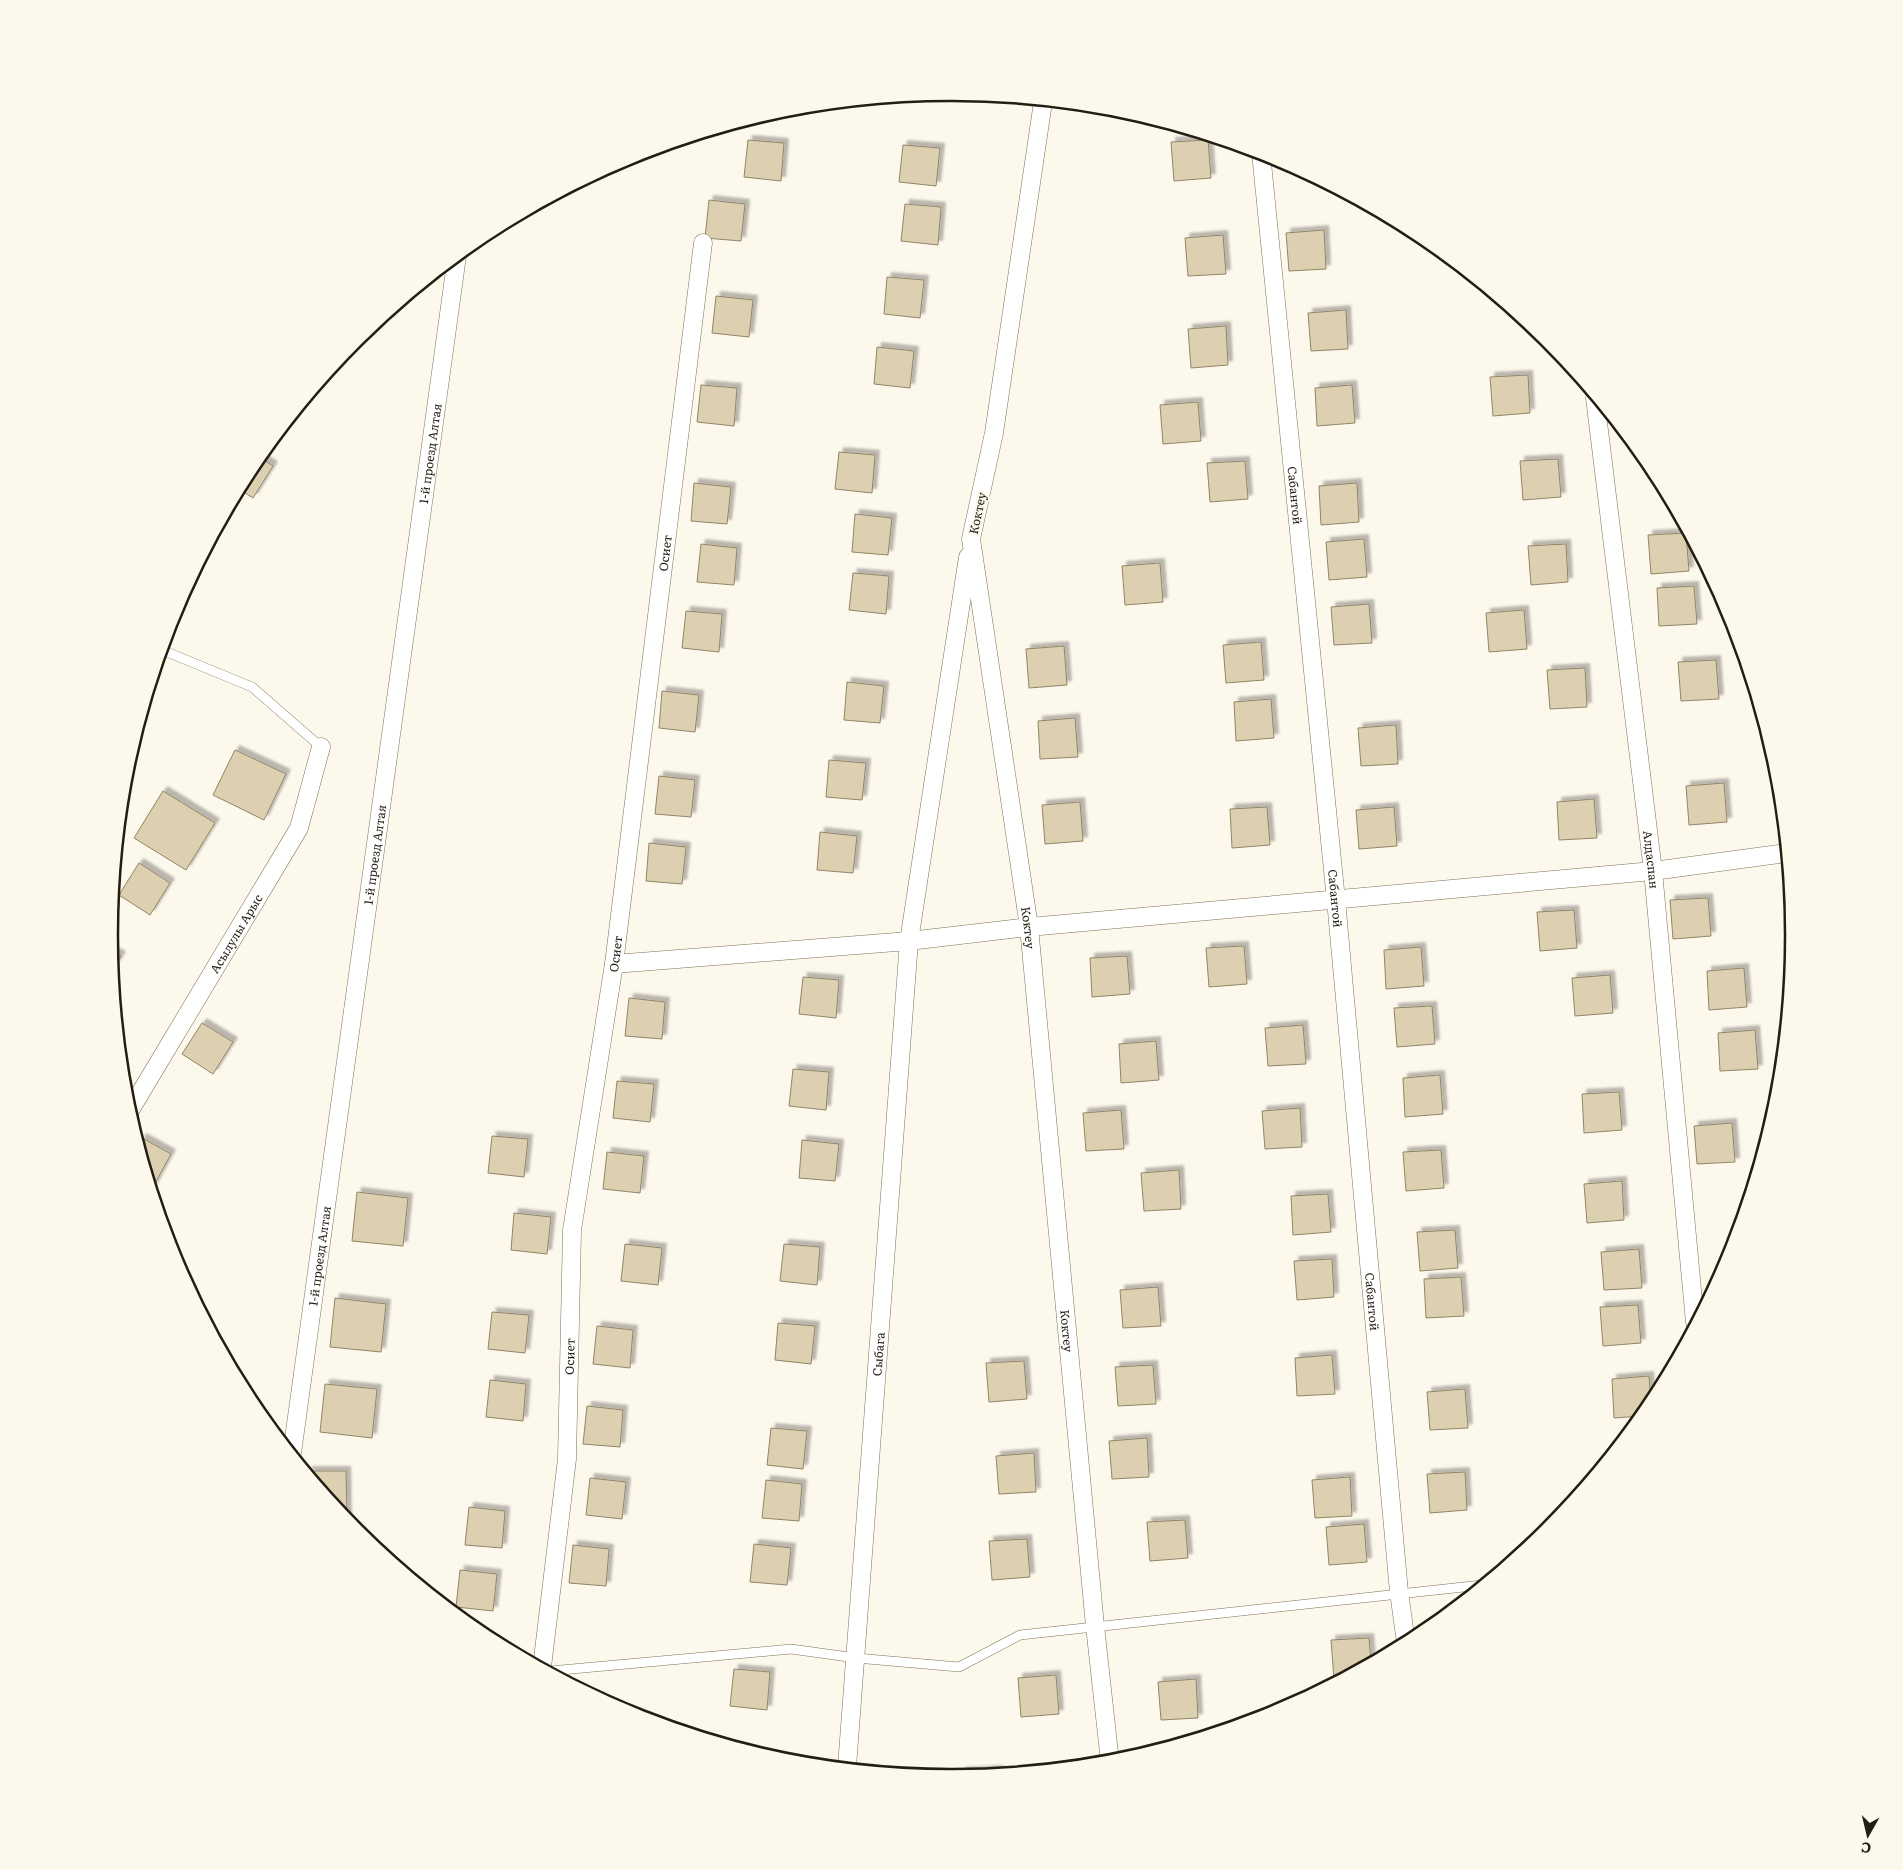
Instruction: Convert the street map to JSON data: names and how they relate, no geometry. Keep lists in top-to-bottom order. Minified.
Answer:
{"streets":{"street":["1-й проезд Алтая","Сабантой","Коктеу","Осиет","Алдаспан","Асылулы Арыс","Сыбага"]},"crossings":[["Коктеу","Сыбага"]],"north":"bottom"}
